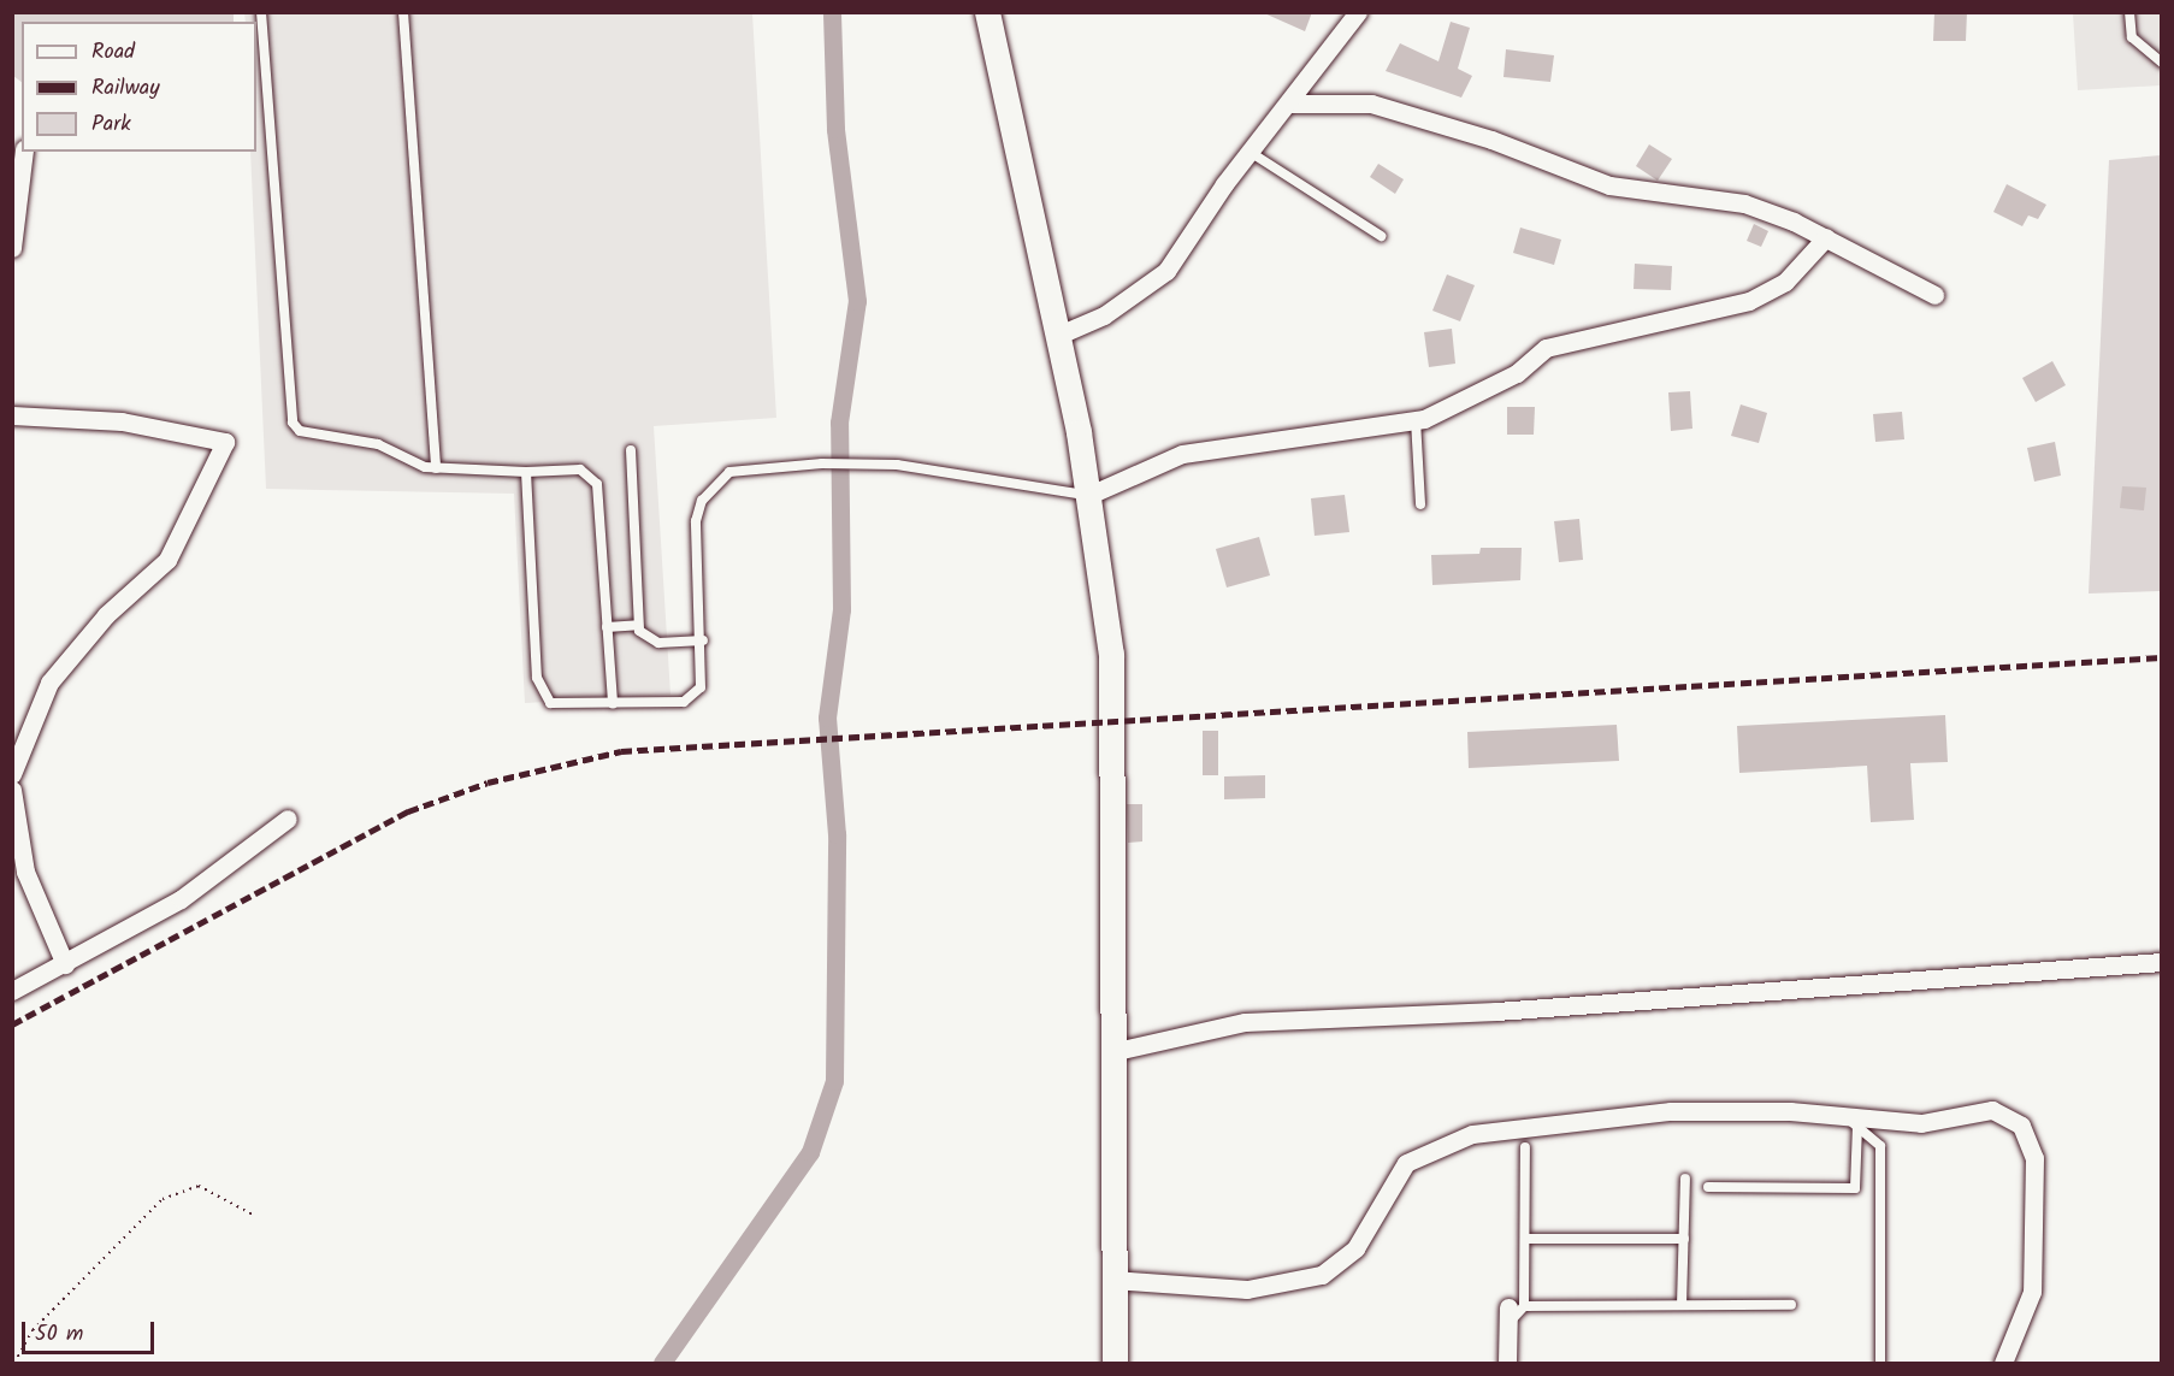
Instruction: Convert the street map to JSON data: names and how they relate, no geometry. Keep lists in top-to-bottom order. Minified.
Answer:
{"legend":["Road","Railway","Park"],"scale_bar":"50 m"}
